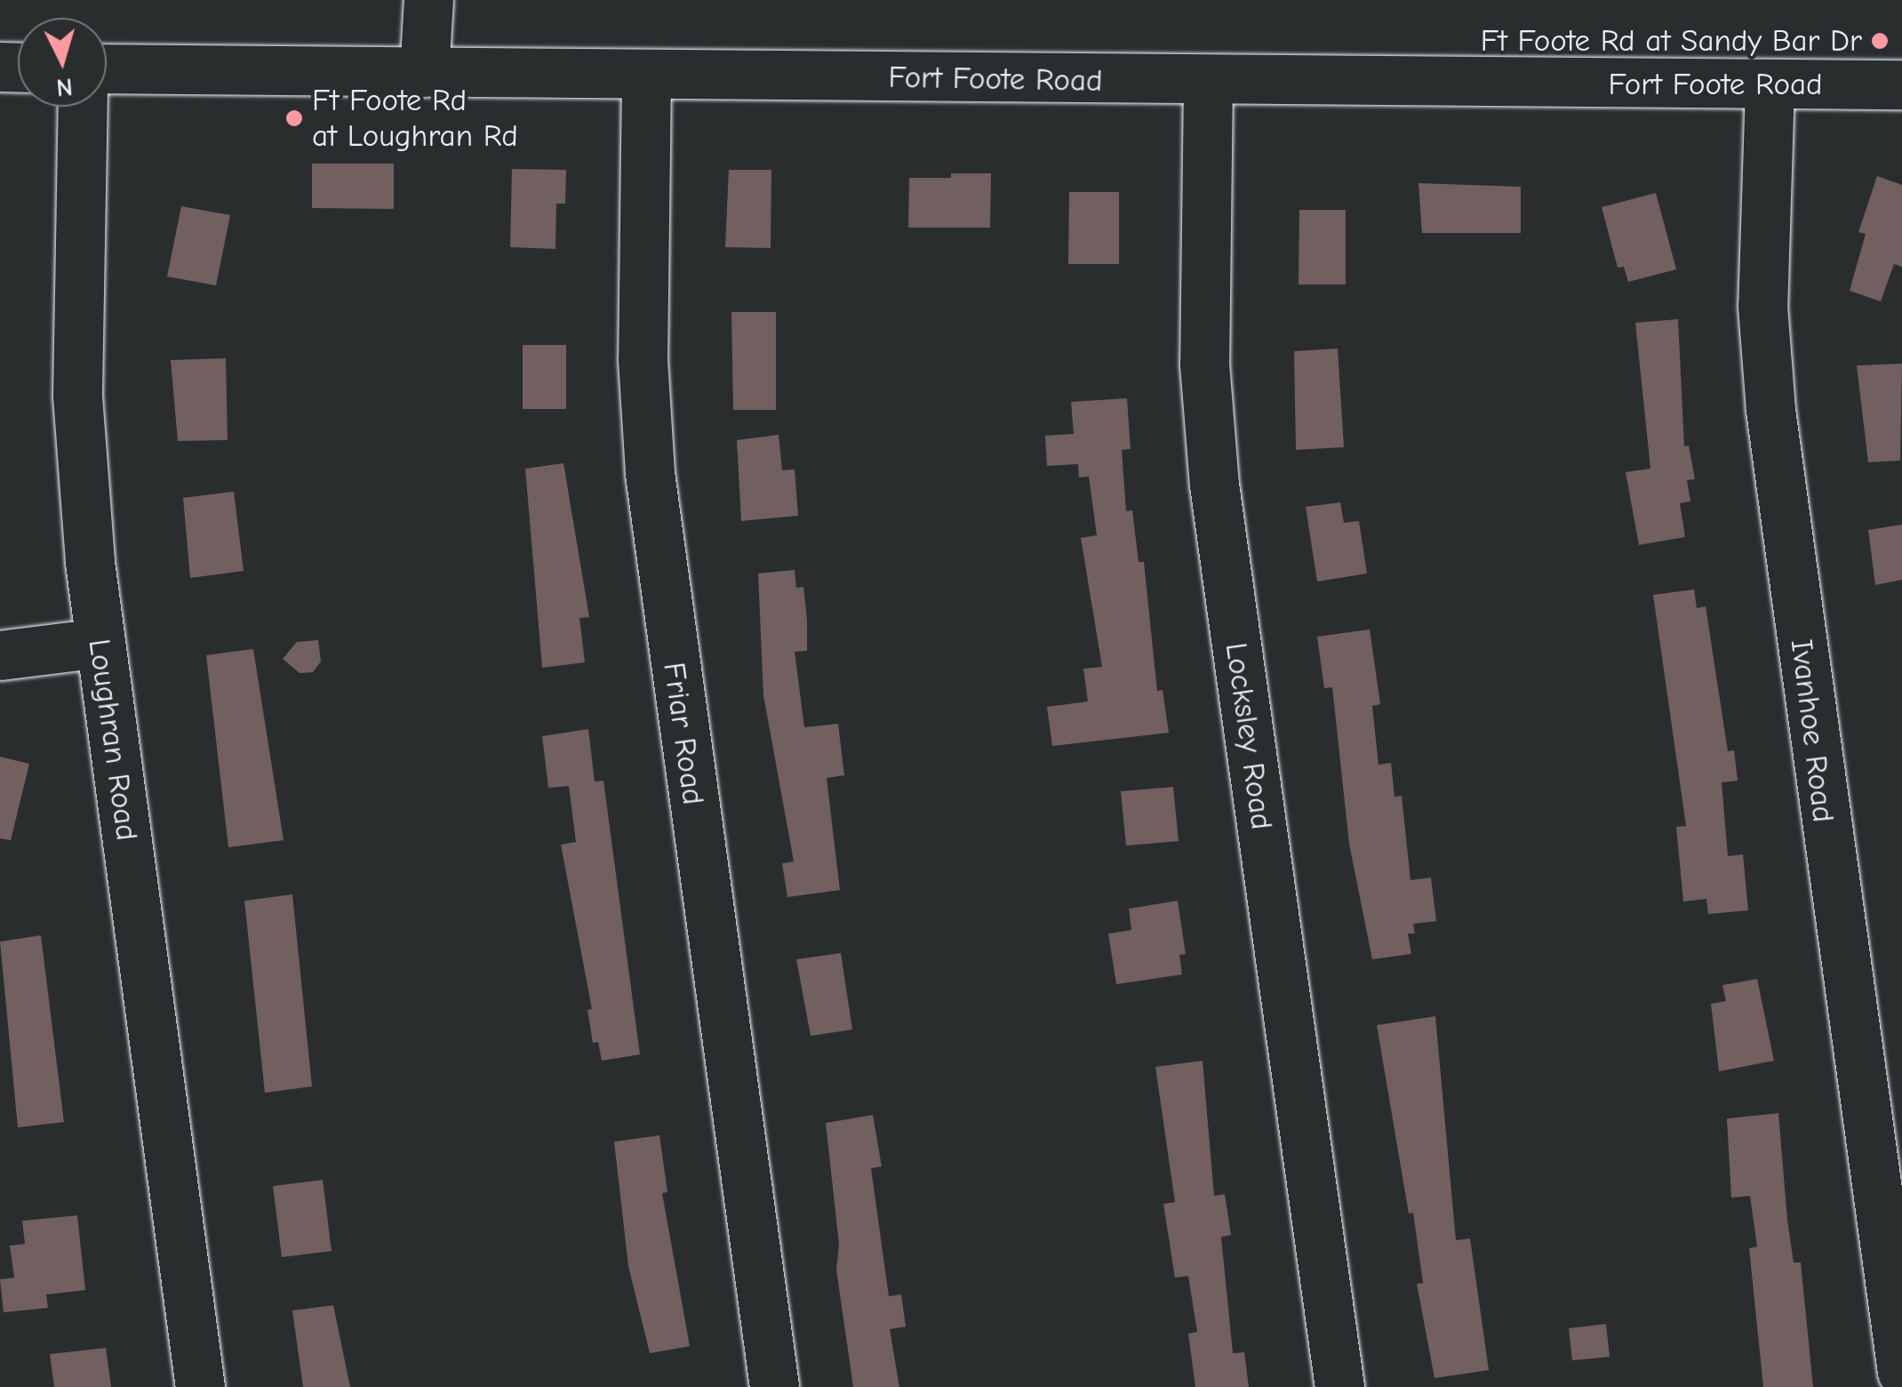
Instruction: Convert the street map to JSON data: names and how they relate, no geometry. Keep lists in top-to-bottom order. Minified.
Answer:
{"streets":{"street":["Fort Foote Road","Ivanhoe Road","Friar Road","Locksley Road","Loughran Road"]},"crossings":[["Fort Foote Road","Ivanhoe Road"],["Fort Foote Road","Friar Road"],["Fort Foote Road","Locksley Road"]],"places":["Ft Foote Rd at Sandy Bar Dr","Ft Foote Rd at Loughran Rd"],"north":"bottom"}
